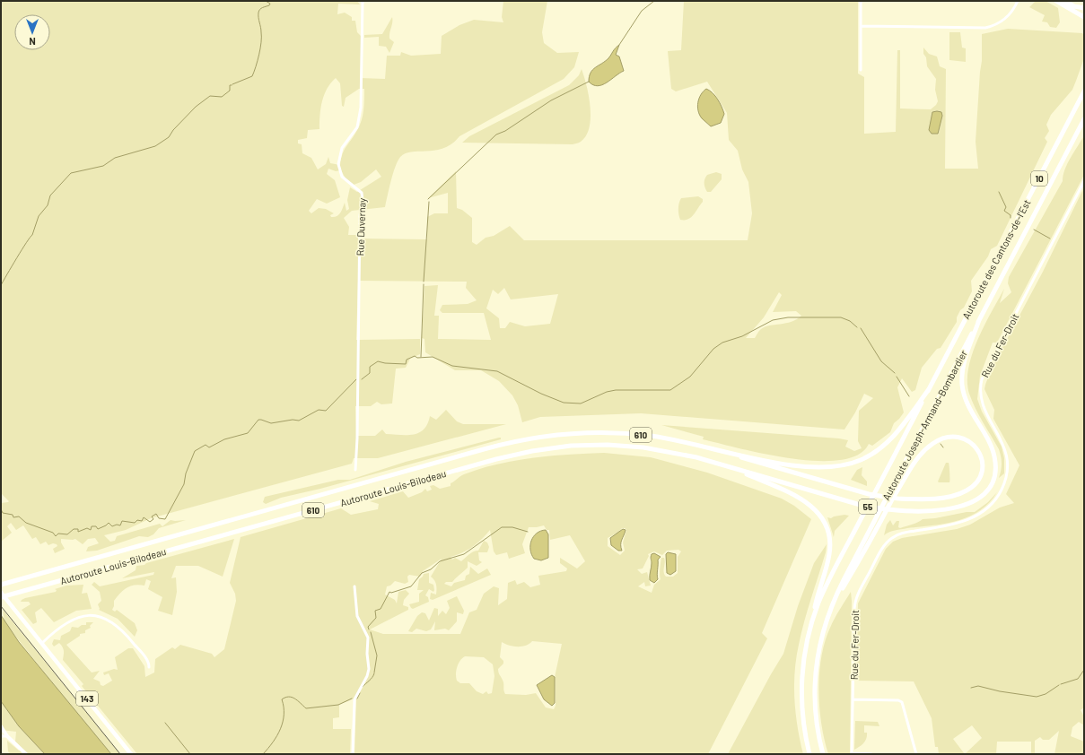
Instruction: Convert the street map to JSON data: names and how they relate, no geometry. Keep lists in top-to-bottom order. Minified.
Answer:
{"streets":{"highway":["10","Autoroute des Cantons-de-l'Est","Autoroute Joseph-Armand-Bombardier","610","Autoroute Louis-Bilodeau","55"],"main road":["143"],"street":["Rue Duvernay","Rue du Fer-Droit"]},"crossings":[["Autoroute des Cantons-de-l'Est","Autoroute Joseph-Armand-Bombardier"]],"north":"bottom"}
